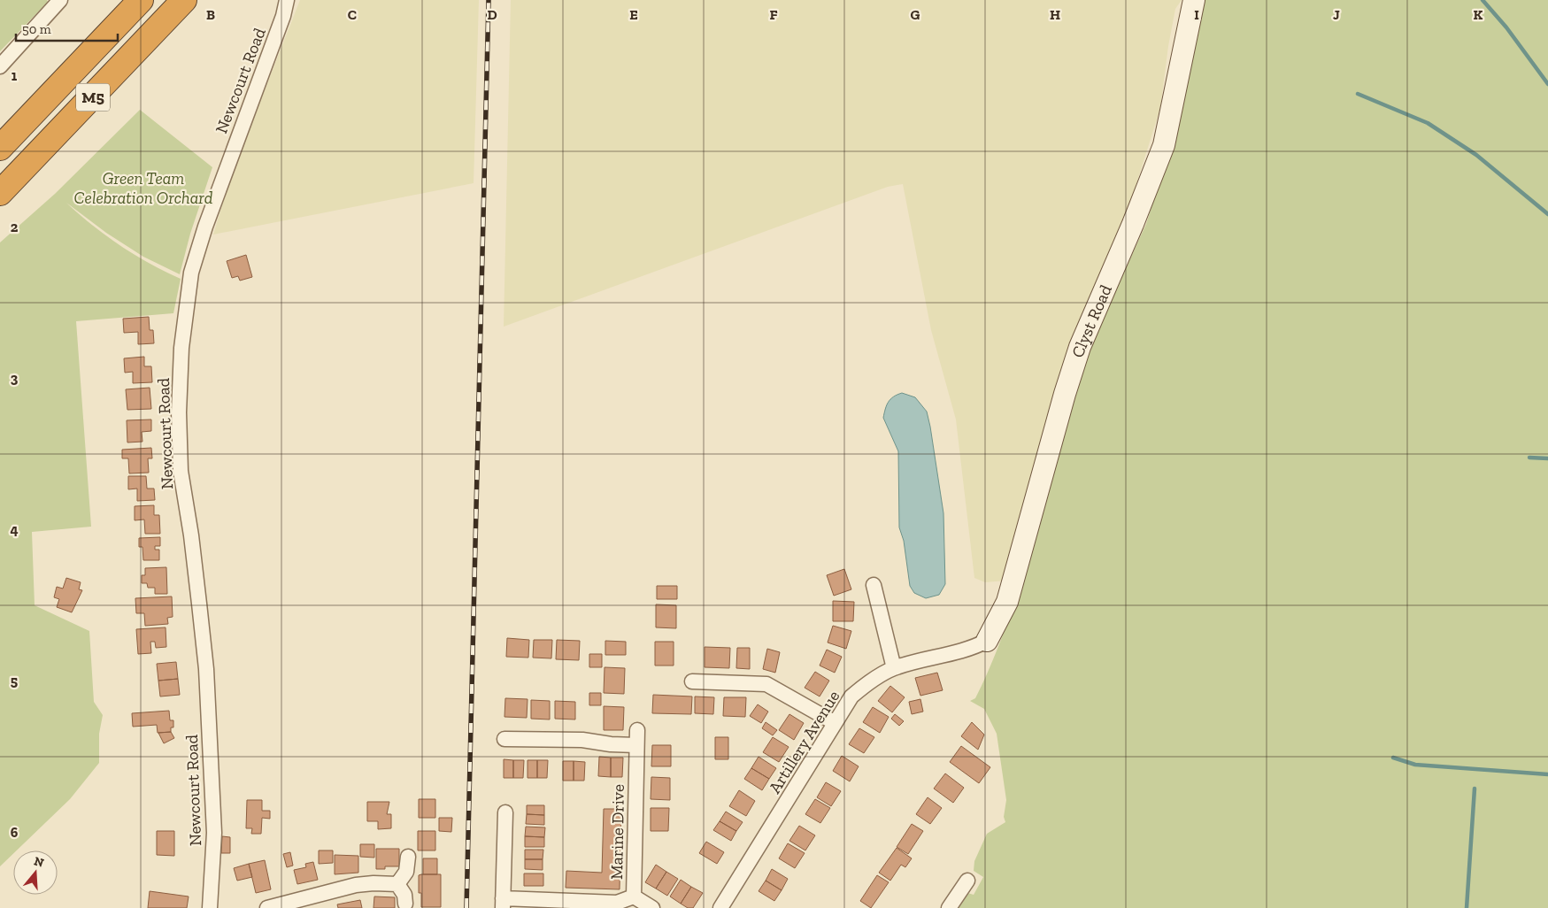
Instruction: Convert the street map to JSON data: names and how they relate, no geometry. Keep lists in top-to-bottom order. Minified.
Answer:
{"streets":{"highway":["M5"],"street":["Newcourt Road","Clyst Road","Artillery Avenue","Marine Drive"]},"crossings":[["Clyst Road","Artillery Avenue"]],"parks":["Green Team Celebration Orchard"],"scale_bar":"50 m","north":"top","grid":{"columns":["B","C","D","E","F","G","H","I","J","K"],"rows":["1","2","3","4","5","6"]}}
